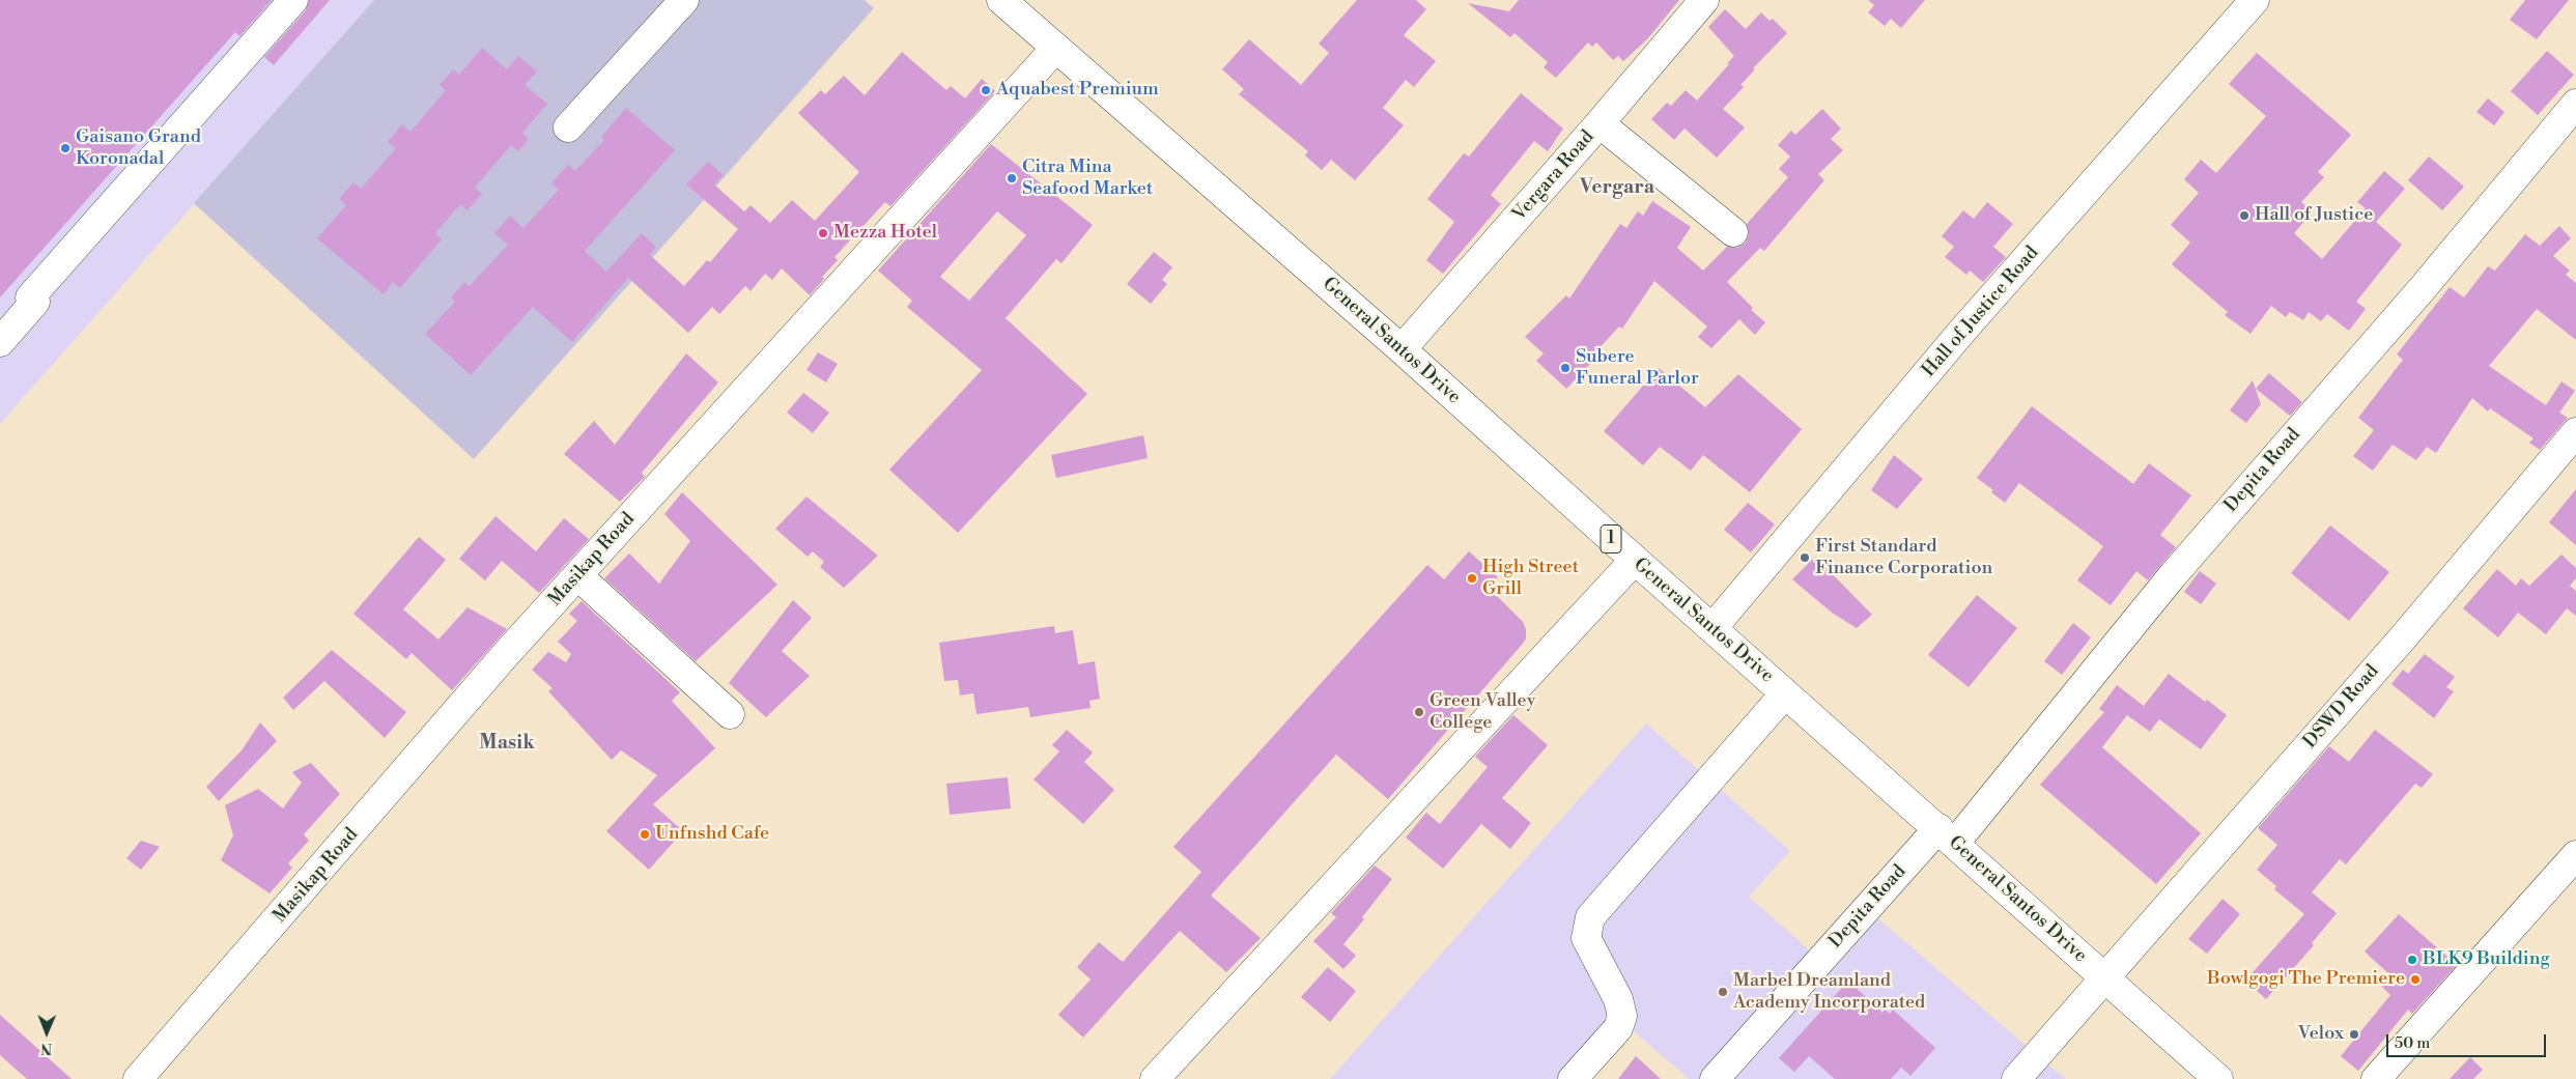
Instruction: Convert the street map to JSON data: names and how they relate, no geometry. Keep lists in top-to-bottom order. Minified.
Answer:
{"streets":{"main road":["Vergara Road","Hall of Justice Road","General Santos Drive","Depita Road","1","Masikap Road","DSWD Road"]},"crossings":[["Vergara Road","General Santos Drive"],["Hall of Justice Road","General Santos Drive"],["General Santos Drive","Depita Road"],["General Santos Drive","Masikap Road"],["General Santos Drive","DSWD Road"]],"districts":["Vergara","Masik"],"places":["Aquabest Premium","Gaisano Grand Koronadal","Citra Mina Seafood Market","Hall of Justice","Mezza Hotel","Subere Funeral Parlor","First Standard Finance Corporation","High Street Grill","Green Valley College","Unfnshd Cafe","BLK9 Building","Bowlgogi The Premiere","Marbel Dreamland Academy Incorporated","Velox"],"scale_bar":"50 m","north":"bottom"}
